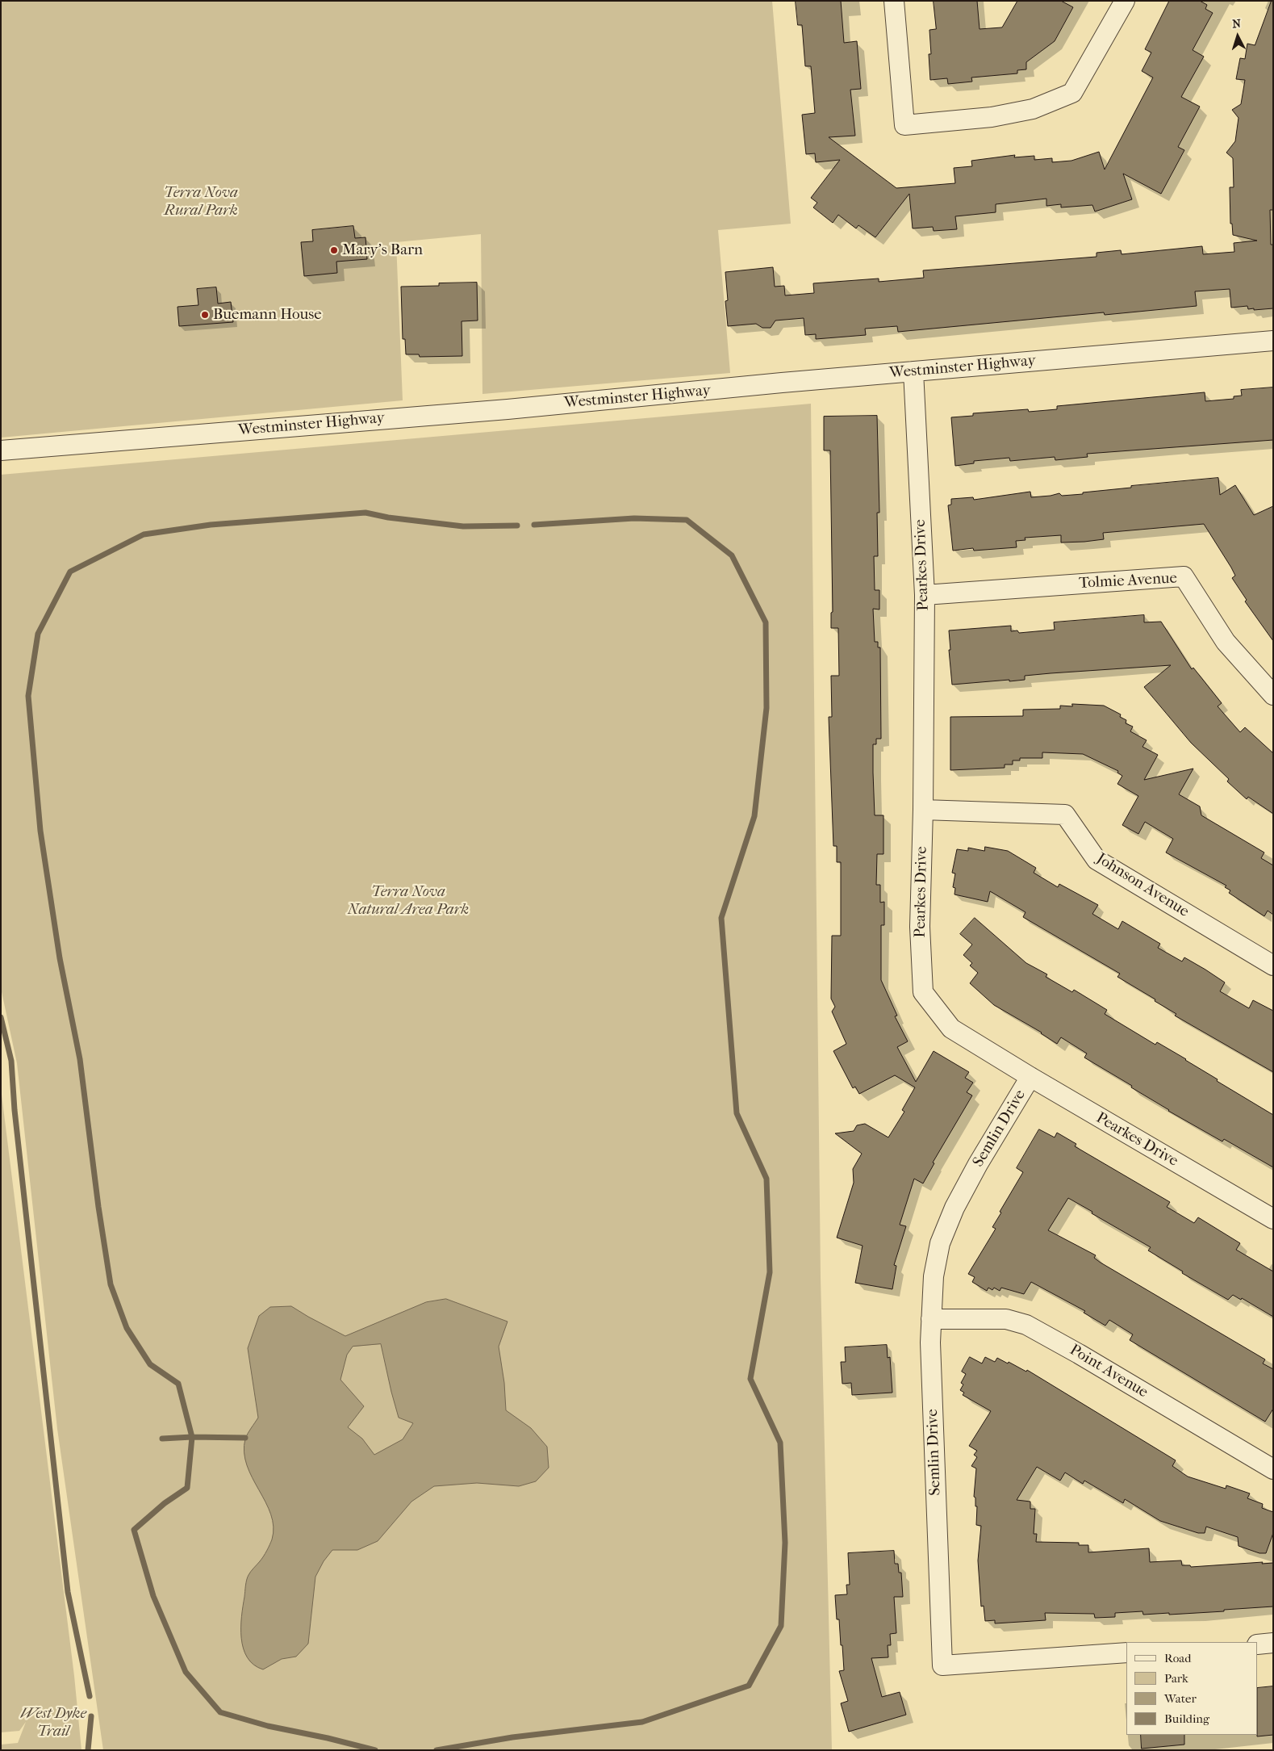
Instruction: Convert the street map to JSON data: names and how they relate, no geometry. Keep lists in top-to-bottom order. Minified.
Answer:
{"streets":{"street":["Westminster Highway","Pearkes Drive","Tolmie Avenue","Johnson Avenue","Semlin Drive","Point Avenue"]},"crossings":[["Westminster Highway","Pearkes Drive"],["Pearkes Drive","Tolmie Avenue"],["Pearkes Drive","Johnson Avenue"],["Pearkes Drive","Semlin Drive"],["Semlin Drive","Point Avenue"]],"parks":["Terra Nova Rural Park","Terra Nova Natural Area Park","West Dyke Trail"],"places":["Mary's Barn","Buemann House"],"legend":["Road","Park","Water","Building"],"north":"top"}
